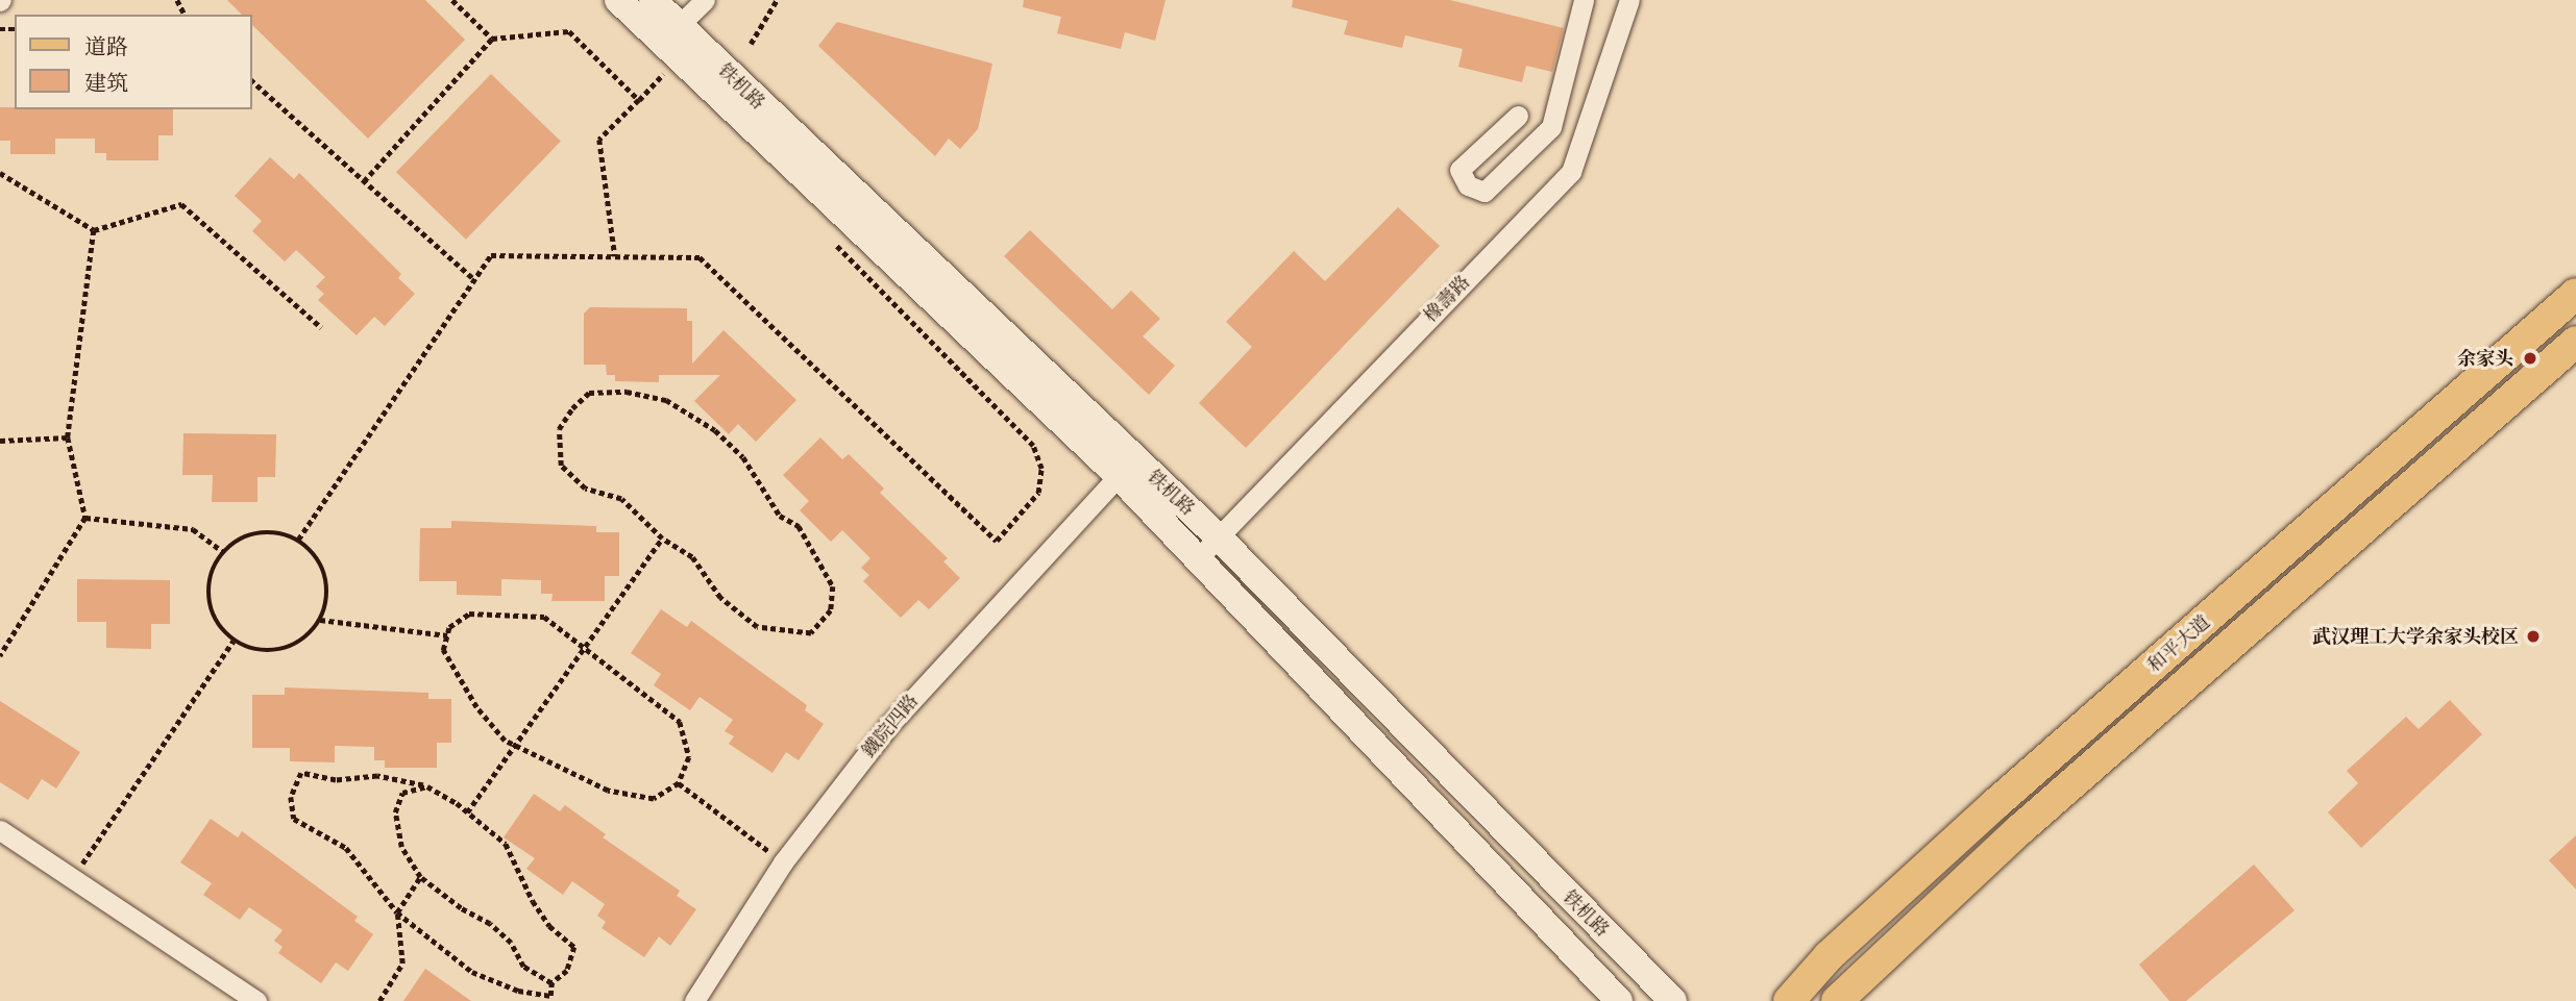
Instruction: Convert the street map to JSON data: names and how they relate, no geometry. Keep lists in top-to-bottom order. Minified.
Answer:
{"streets":{"main road":["铁机路","和平大道"],"street":["橡壽路","鐵院四路"]},"crossings":[["铁机路","橡壽路"],["铁机路","鐵院四路"]],"places":["余家头","武汉理工大学余家头校区"],"legend":["道路","建筑"]}
